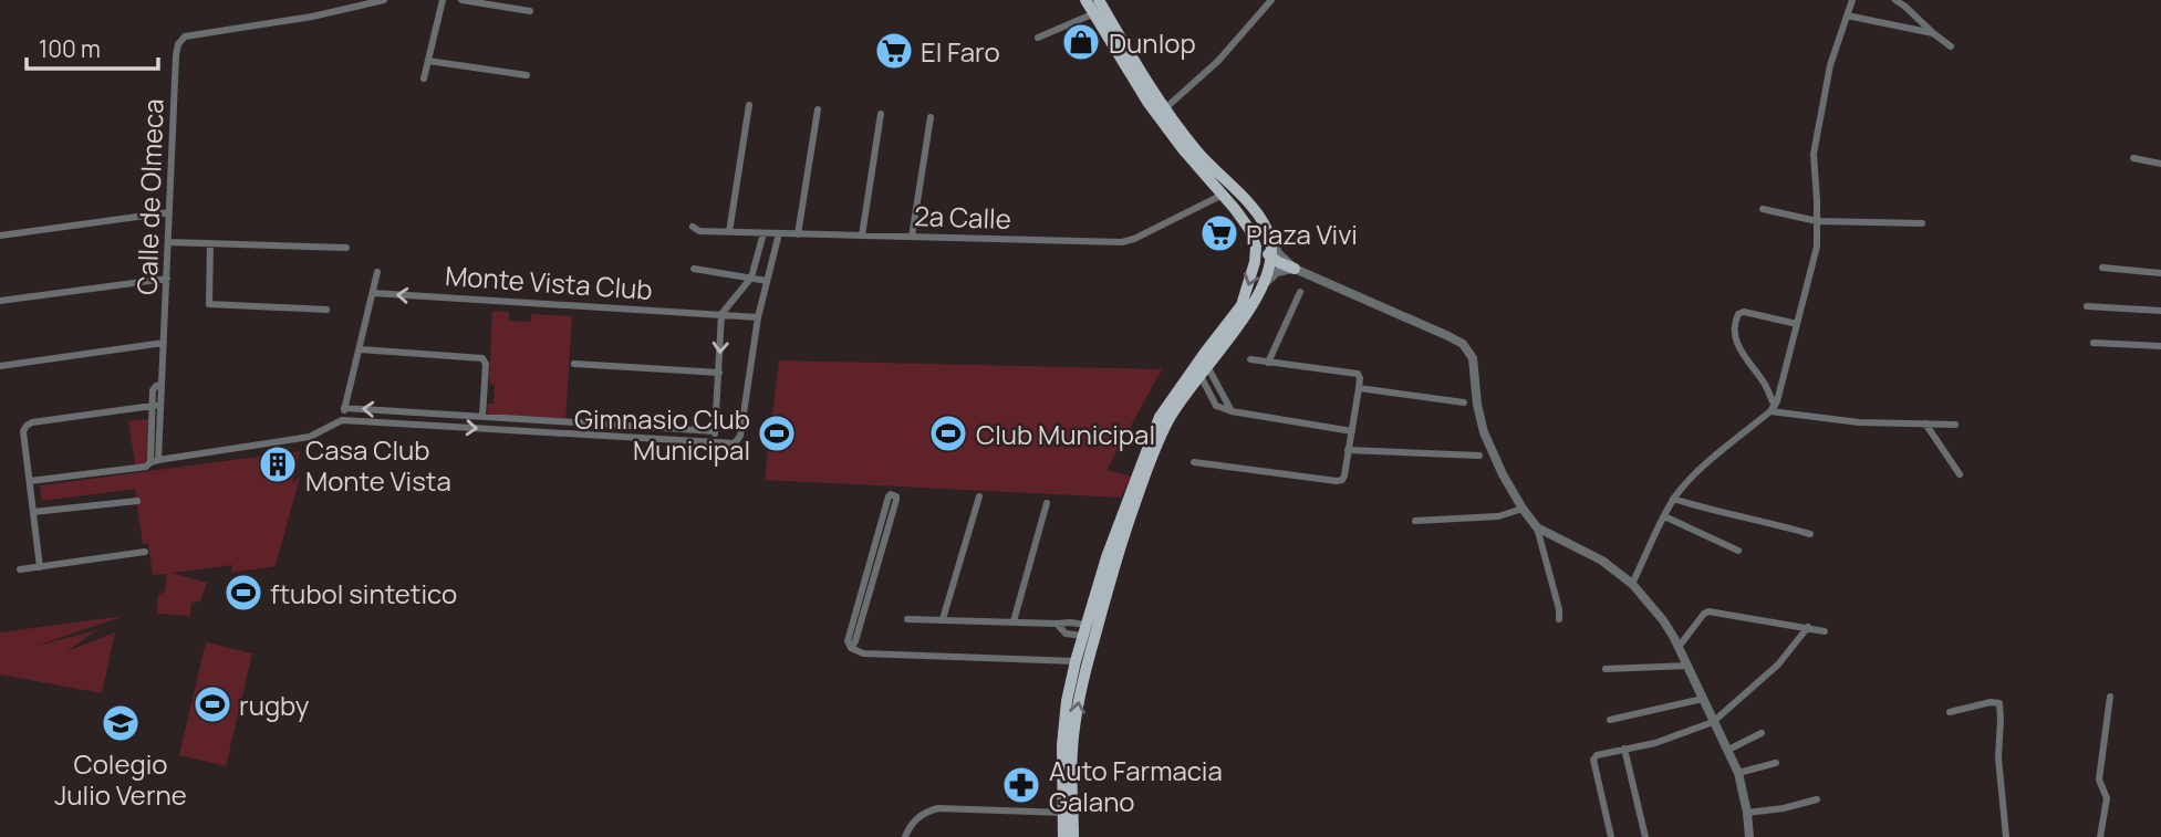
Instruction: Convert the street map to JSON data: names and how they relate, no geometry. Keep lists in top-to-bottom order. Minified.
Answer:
{"streets":{"street":["Calle de Olmeca","2a Calle","Monte Vista Club"]},"places":{"shop":["Dunlop"],"supermarket":["El Faro","Plaza Vivi"],"sports":["Gimnasio Club Municipal","Club Municipal","ftubol sintetico","rugby"],"building":["Casa Club Monte Vista"],"school or university":["Colegio Julio Verne"],"pharmacy":["Auto Farmacia Galano"]},"scale_bar":"100 m"}
